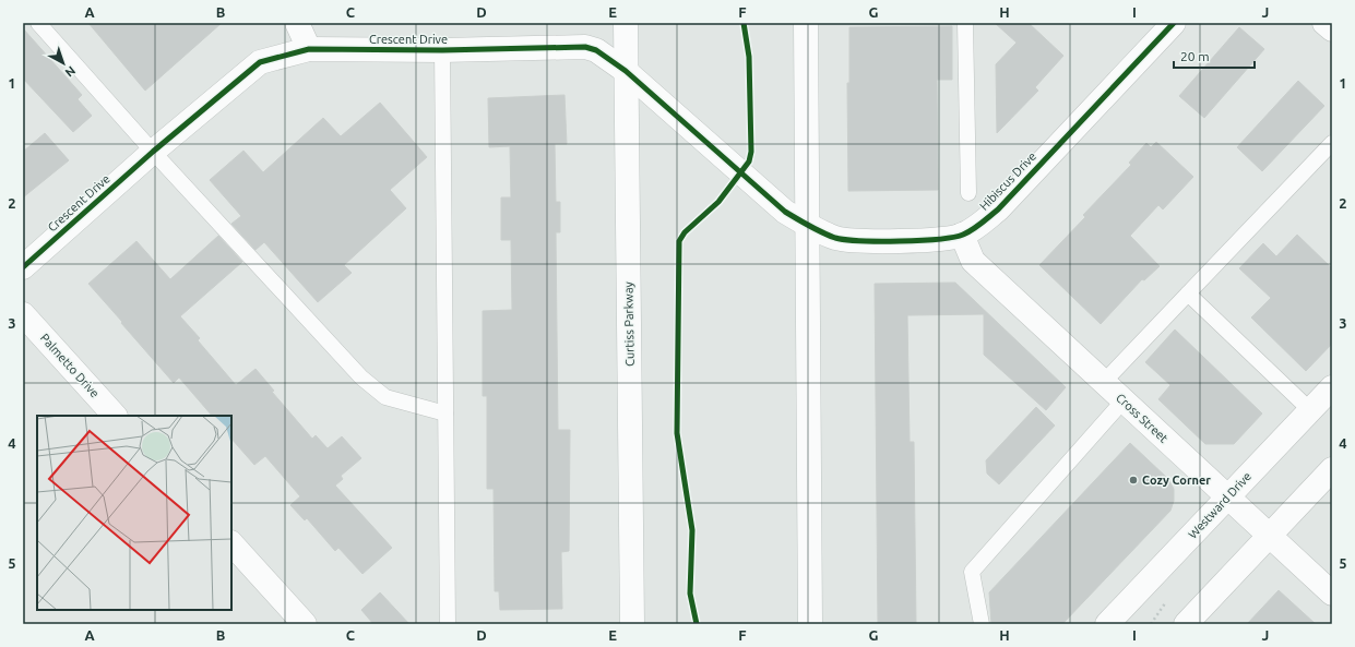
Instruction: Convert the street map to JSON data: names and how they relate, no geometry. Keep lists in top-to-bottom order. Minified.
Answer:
{"streets":{"street":["Crescent Drive","Hibiscus Drive","Curtiss Parkway","Palmetto Drive","Cross Street","Westward Drive"]},"crossings":[["Crescent Drive","Hibiscus Drive"],["Crescent Drive","Curtiss Parkway"],["Hibiscus Drive","Cross Street"],["Cross Street","Westward Drive"]],"places":["Cozy Corner"],"scale_bar":"20 m","north":"bottom right","grid":{"columns":["A","B","C","D","E","F","G","H","I","J"],"rows":["1","2","3","4","5"]}}
